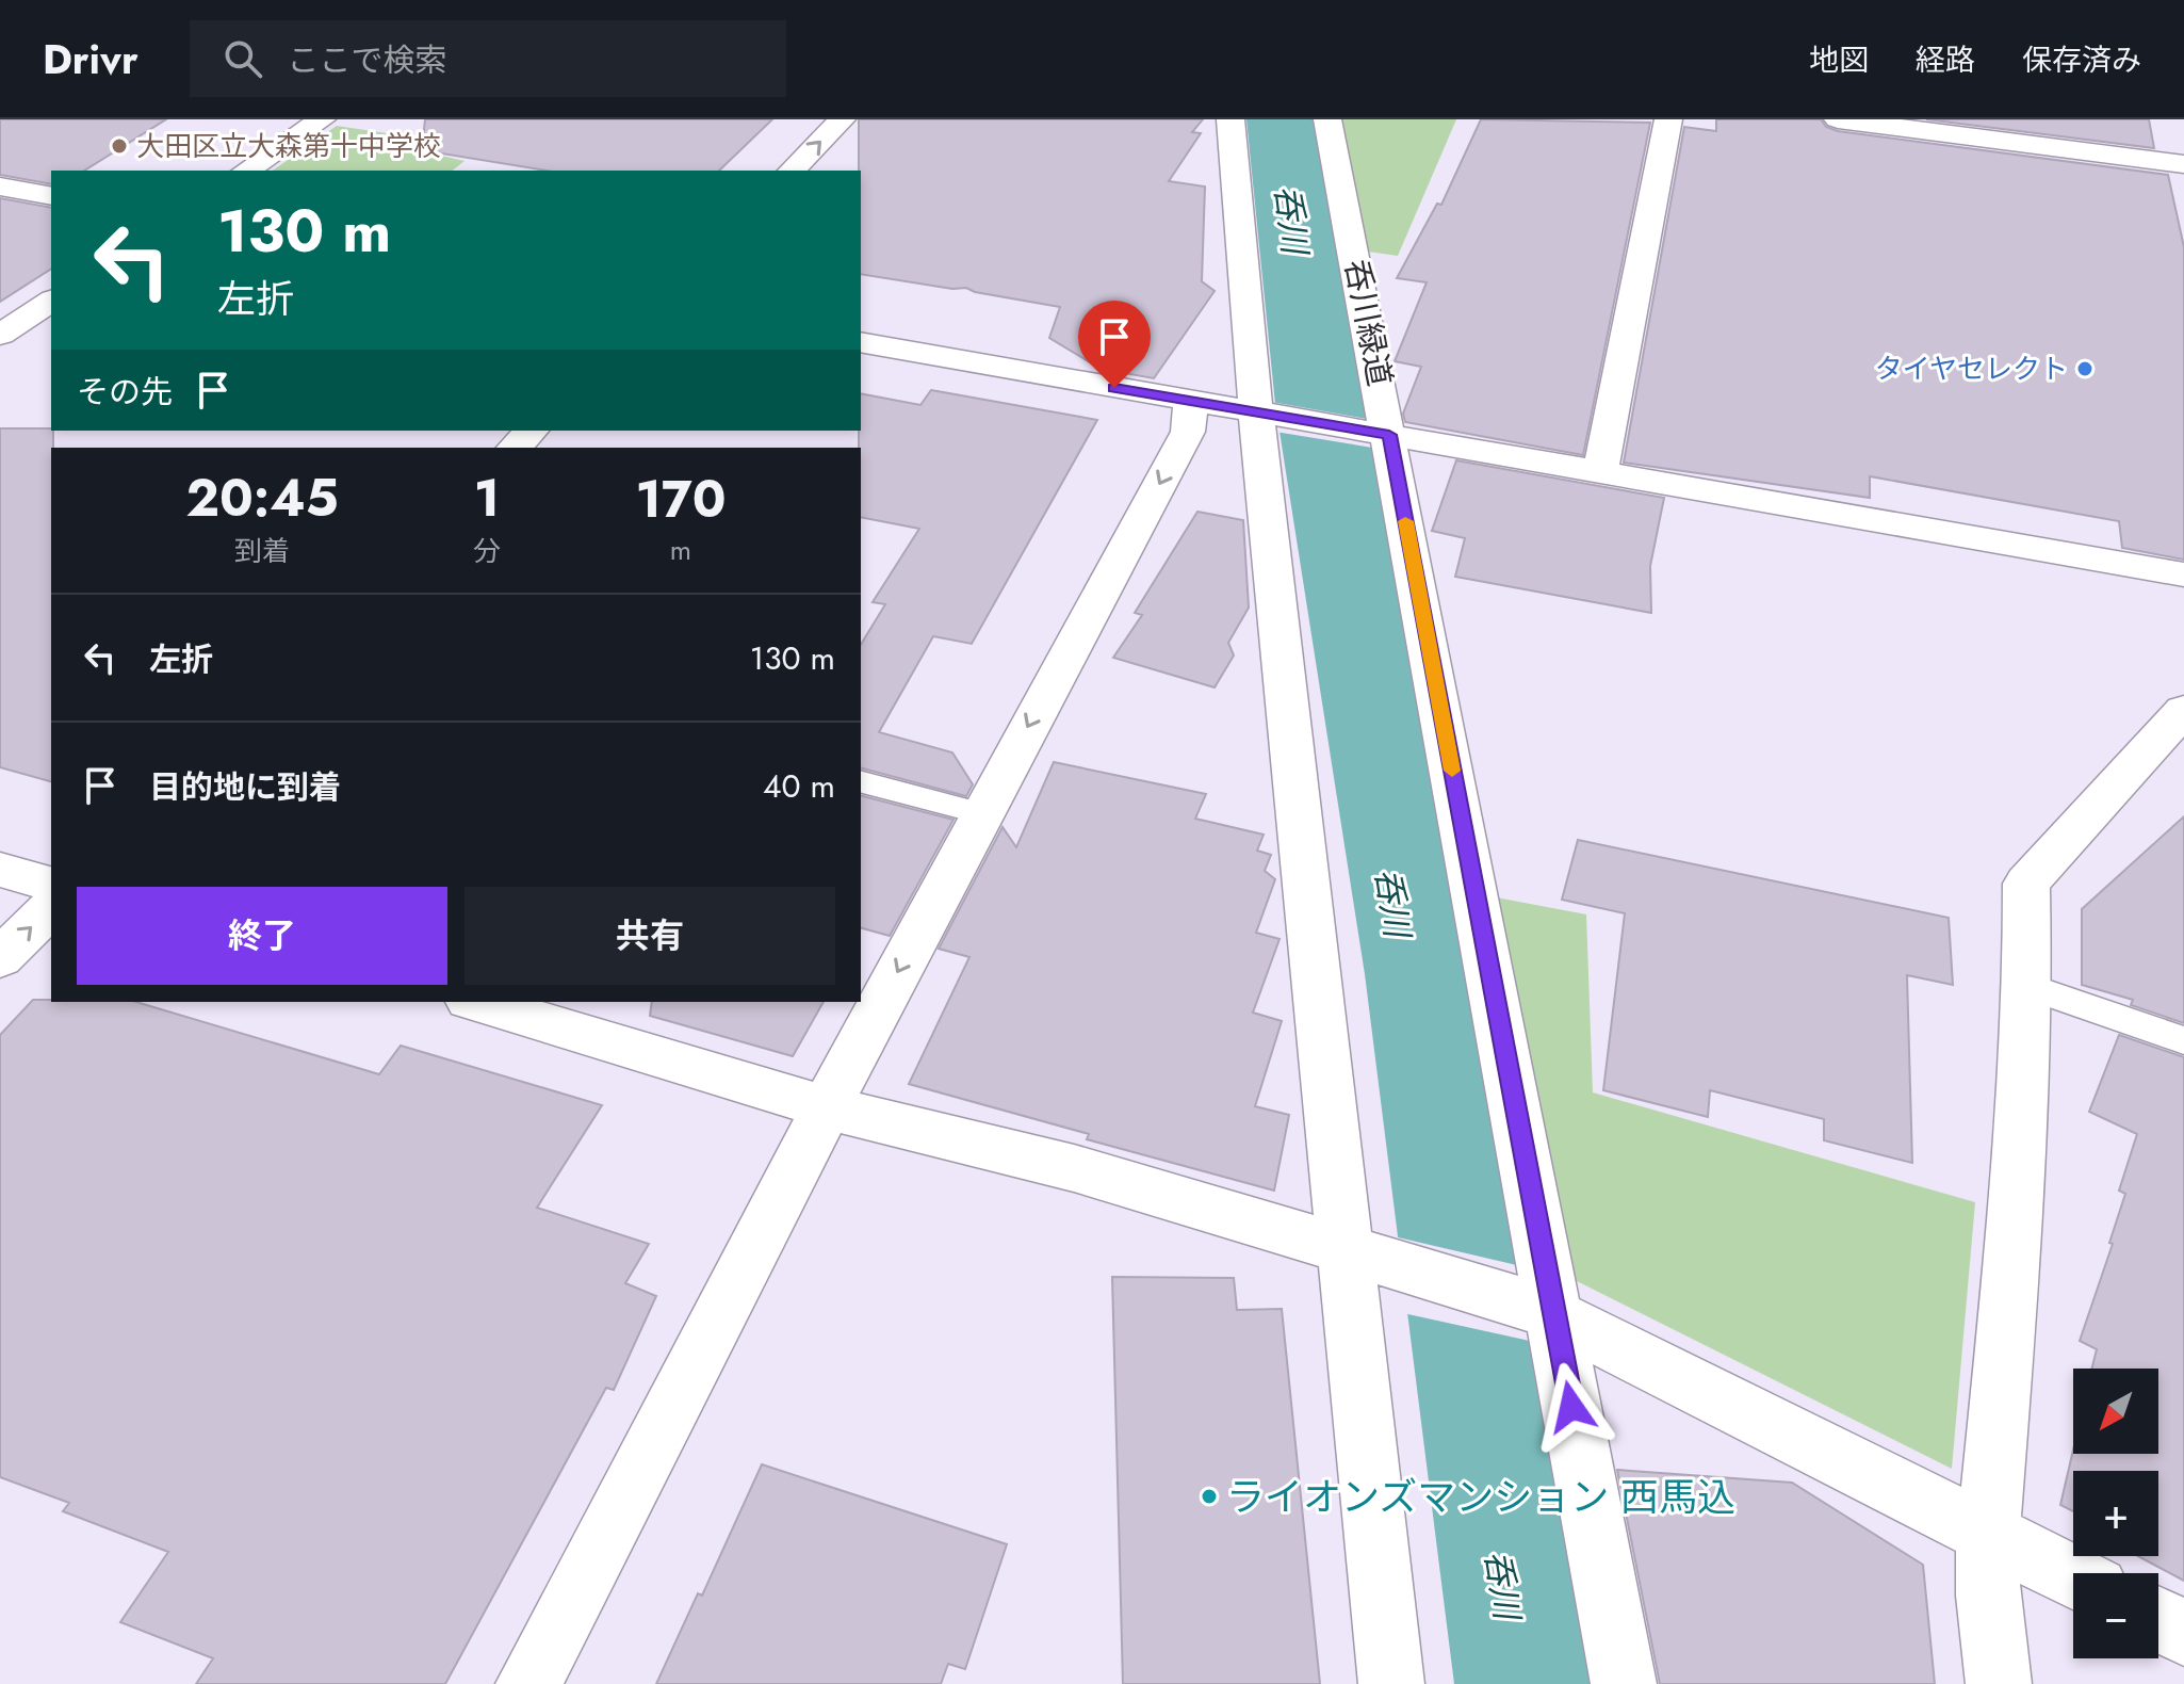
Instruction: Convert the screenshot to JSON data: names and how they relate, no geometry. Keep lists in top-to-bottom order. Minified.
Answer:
{"streets":{"street":["呑川緑道"]},"water":["呑川"],"places":["大田区立大森第十中学校","タイヤセレクト","ライオンズマンション 西馬込"],"north":"bottom left","page":{"header":"Drivr","search":"ここで検索","nav":["地図","経路","保存済み"],"turn":["130 m","左折"],"then":"その先","eta":["20:45","到着","1","分","170","m"],"list":[{"name":"左折","value":"130 m"},{"name":"目的地に到着","value":"40 m"}],"buttons":["終了","共有"],"map_buttons":["+","−"]}}
